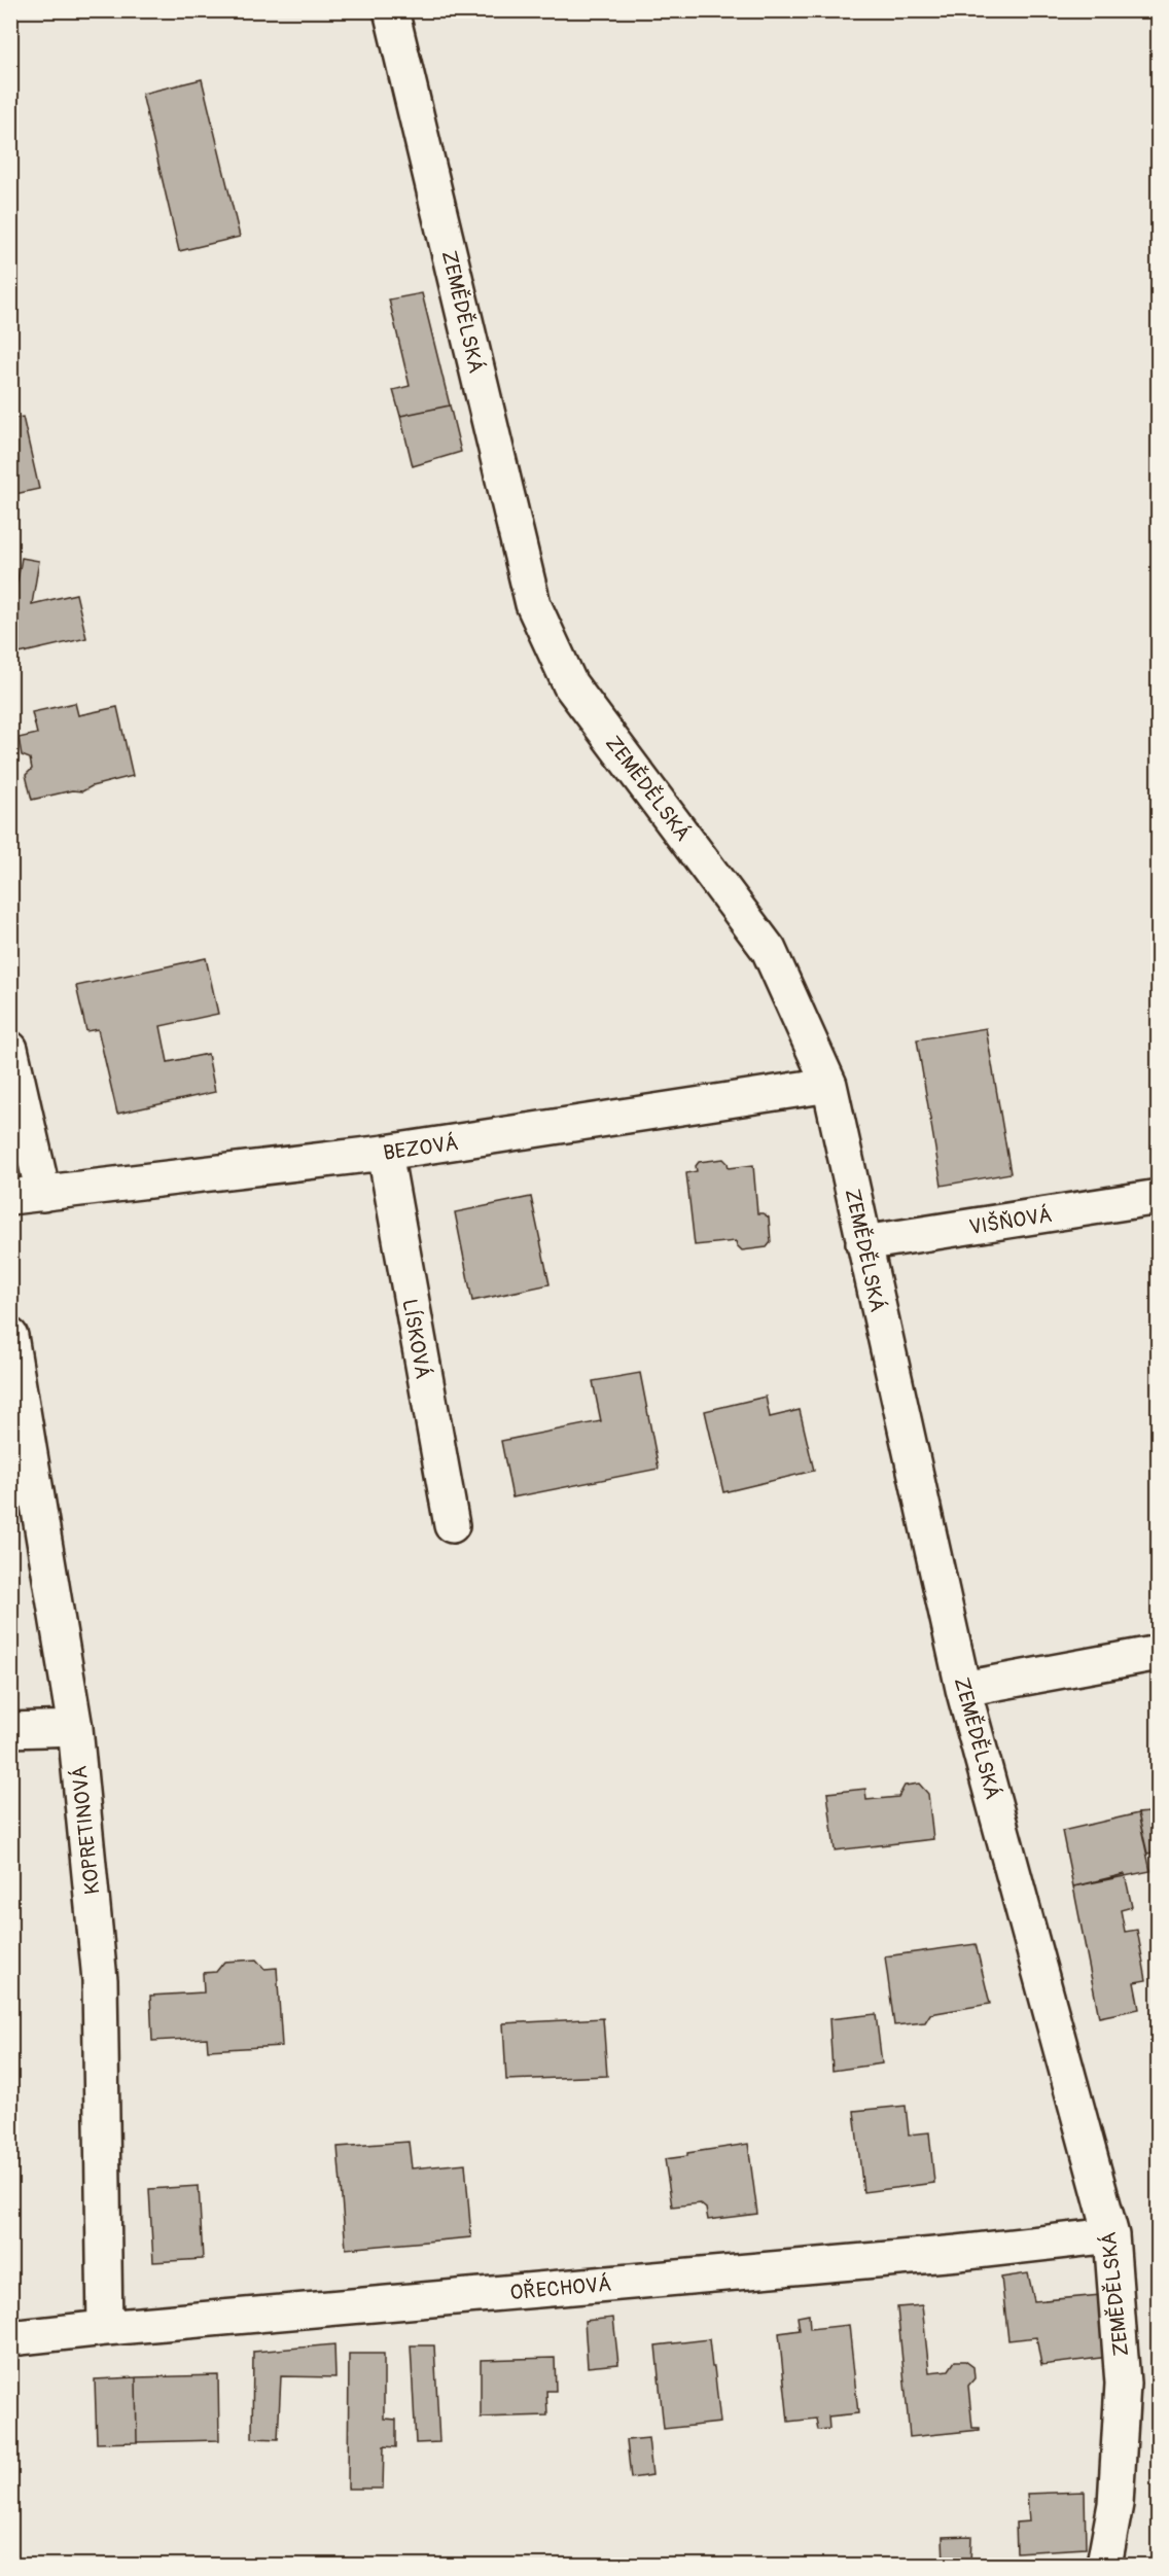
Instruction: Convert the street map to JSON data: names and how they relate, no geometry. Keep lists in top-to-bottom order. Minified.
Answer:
{"streets":{"street":["ZEMĚDĚLSKÁ","BEZOVÁ","VIŠŇOVÁ","LÍSKOVÁ","KOPRETINOVÁ","OŘECHOVÁ"]},"crossings":[["ZEMĚDĚLSKÁ","BEZOVÁ"],["ZEMĚDĚLSKÁ","VIŠŇOVÁ"],["ZEMĚDĚLSKÁ","OŘECHOVÁ"],["BEZOVÁ","LÍSKOVÁ"],["KOPRETINOVÁ","OŘECHOVÁ"]]}
